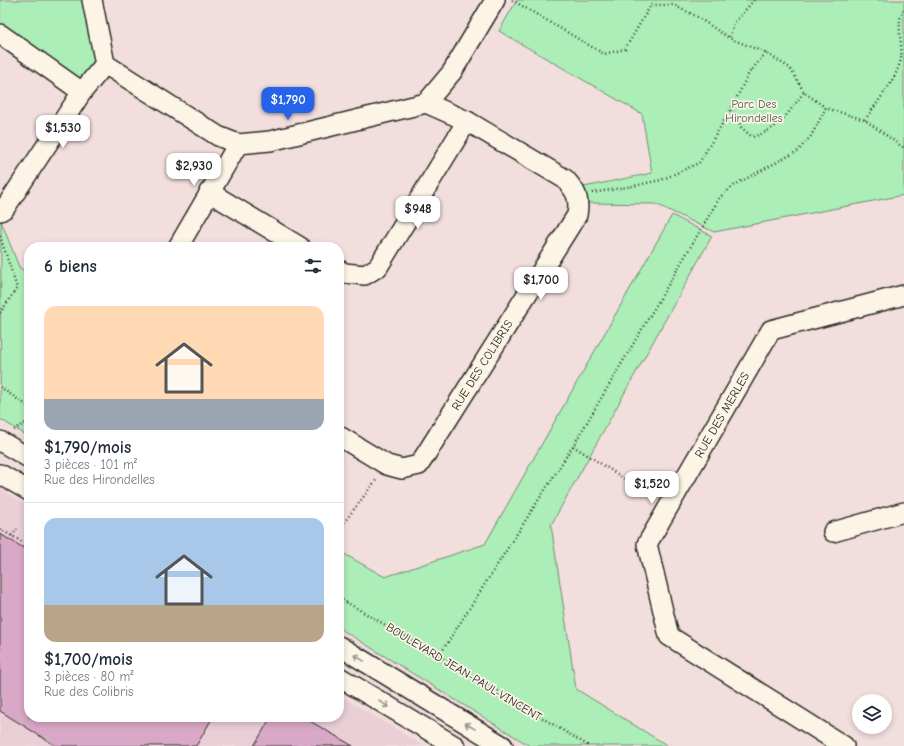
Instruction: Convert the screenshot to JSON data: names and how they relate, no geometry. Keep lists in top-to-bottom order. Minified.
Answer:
{"streets":{"street":["RUE DES COLIBRIS","RUE DES MERLES"],"path":["BOULEVARD JEAN-PAUL-VINCENT"]},"parks":["Parc Des Hirondelles"],"page":{"price":["$1,790","$1,530","$2,930","$948","$1,700","$1,520"],"heading":"6 biens","list":[{"name":"$1,790/mois","note":"3 pièces · 101 m² · Rue des Hirondelles"},{"name":"$1,700/mois","note":"3 pièces · 80 m² · Rue des Colibris"}]}}
